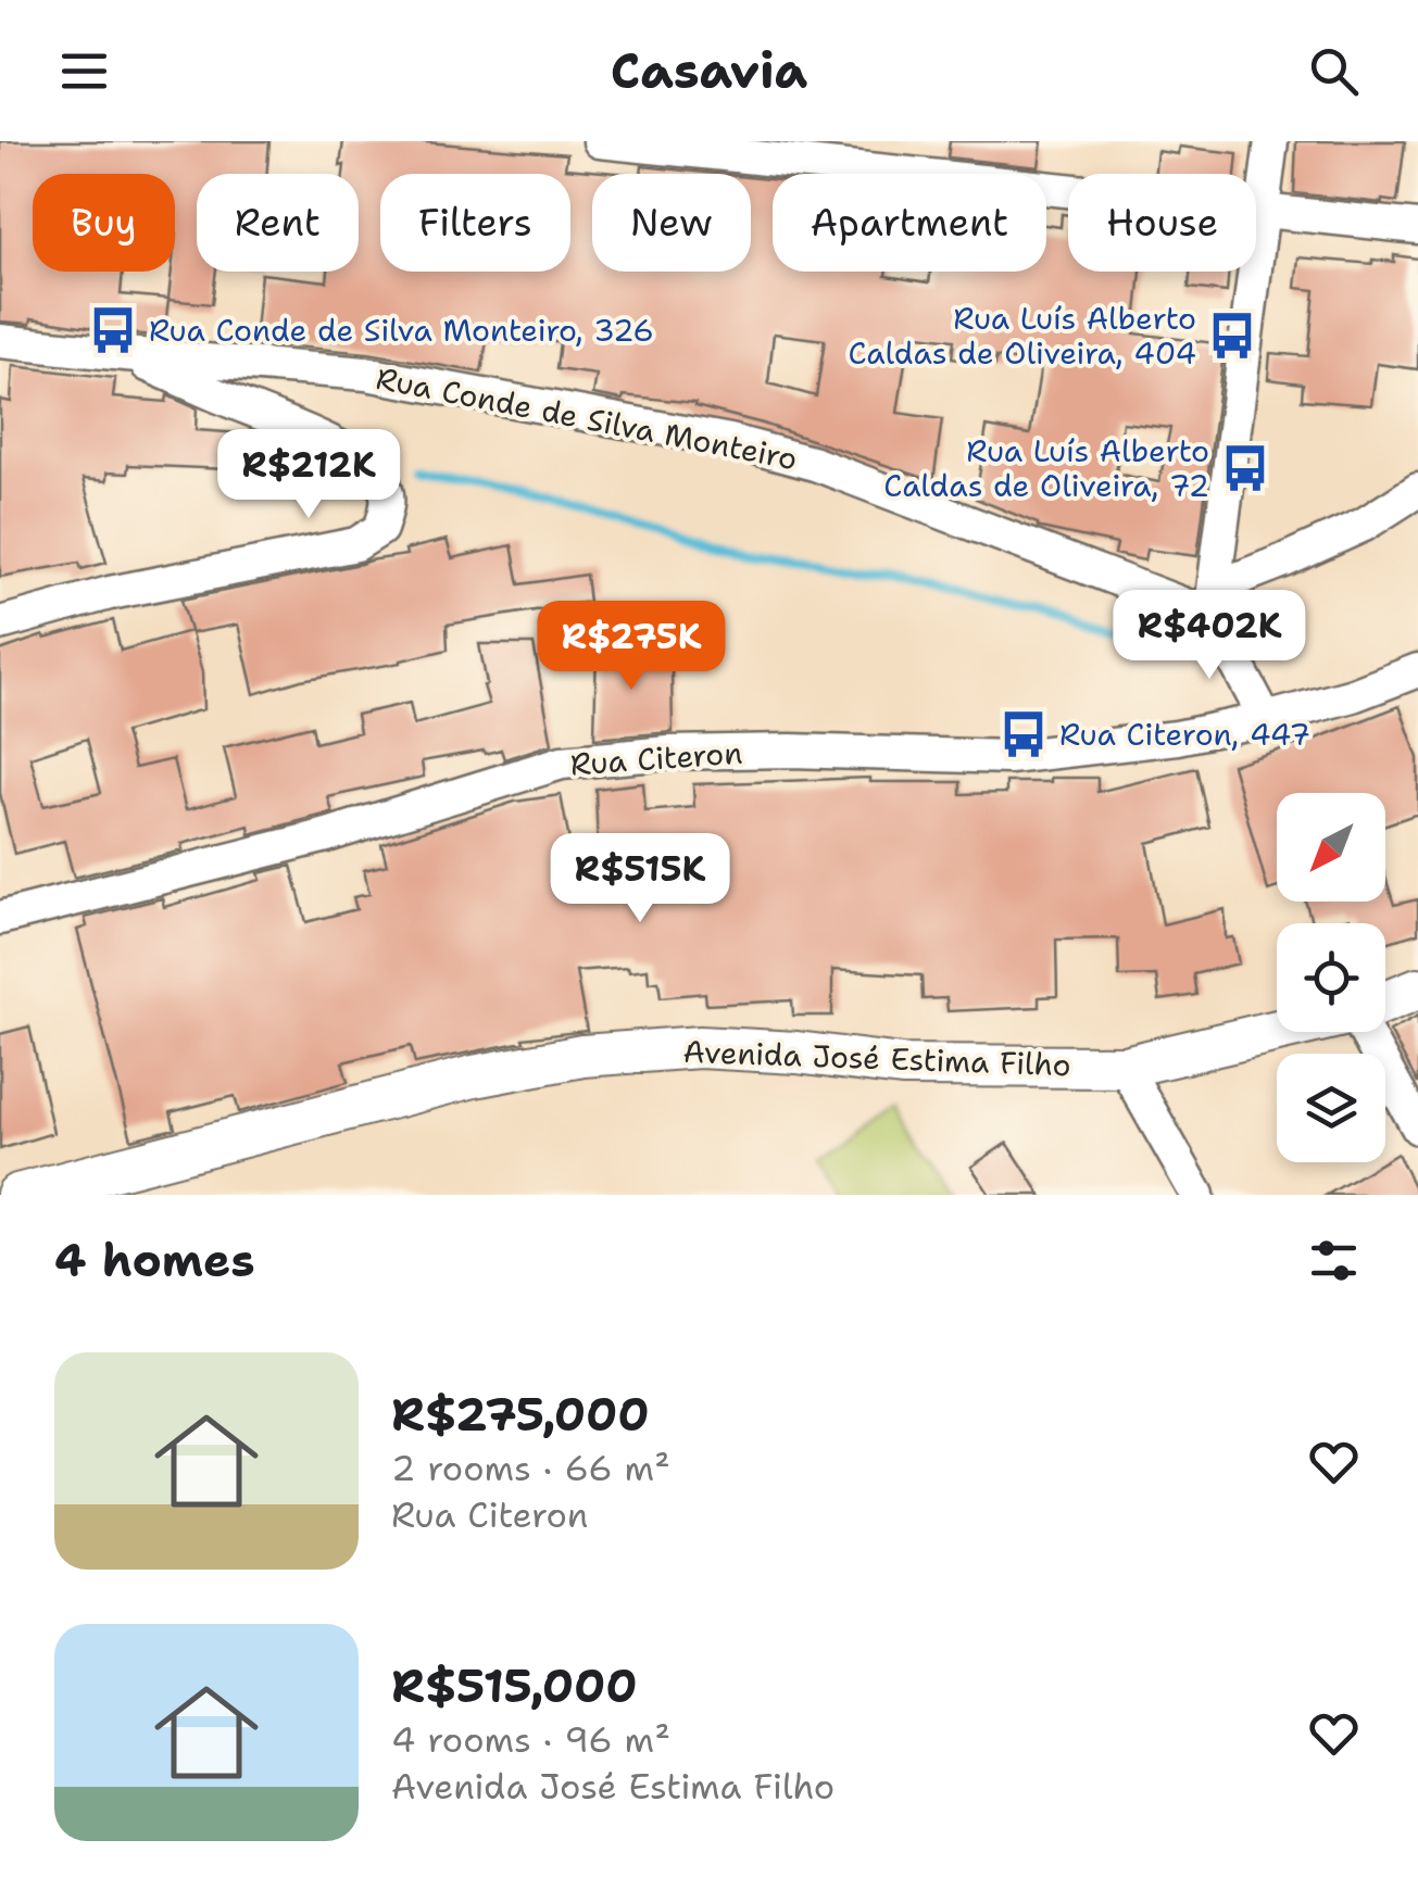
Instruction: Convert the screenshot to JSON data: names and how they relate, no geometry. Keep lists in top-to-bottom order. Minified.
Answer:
{"streets":{"street":["Rua Conde de Silva Monteiro","Rua Citeron","Avenida José Estima Filho"]},"places":{"bus stop":["Rua Conde de Silva Monteiro, 326","Rua Luís Alberto Caldas de Oliveira, 404","Rua Luís Alberto Caldas de Oliveira, 72","Rua Citeron, 447"]},"north":"bottom left","page":{"header":"Casavia","chip":["Buy","Rent","Filters","New","Apartment","House"],"price":["R$212K","R$402K","R$275K","R$515K"],"heading":"4 homes","list":[{"name":"R$275,000","note":"2 rooms · 66 m² · Rua Citeron"},{"name":"R$515,000","note":"4 rooms · 96 m² · Avenida José Estima Filho"}]}}
